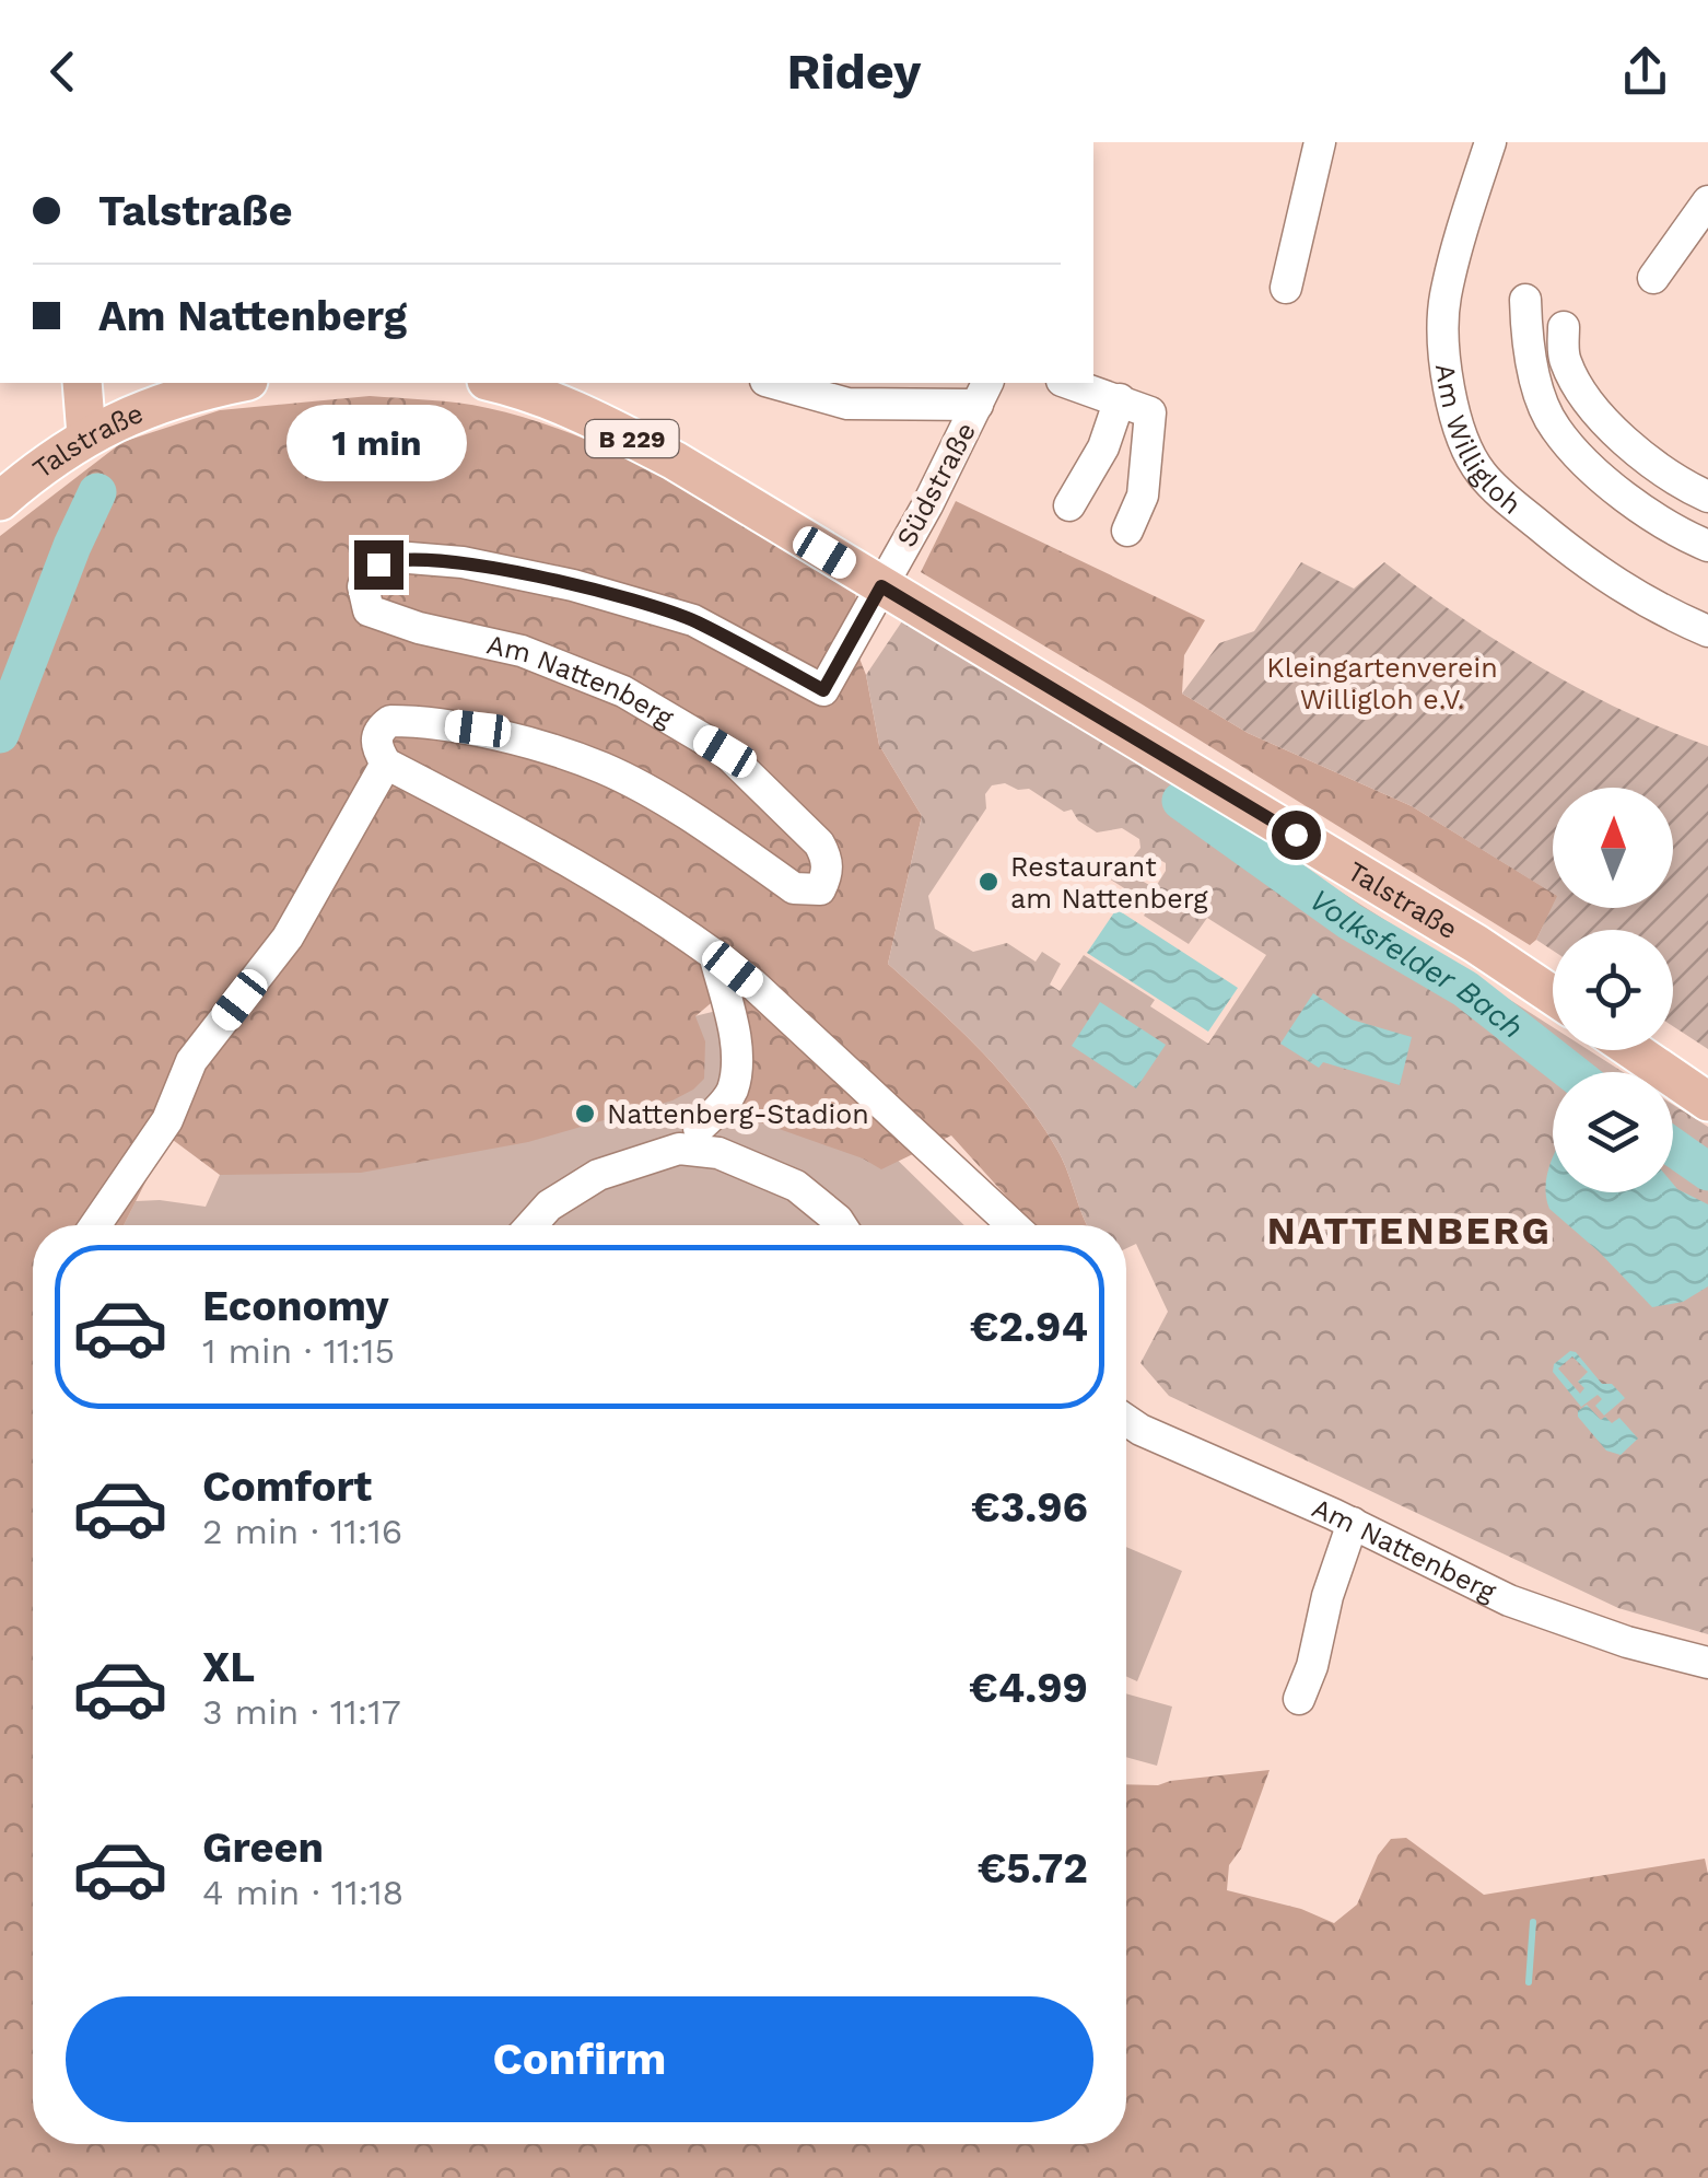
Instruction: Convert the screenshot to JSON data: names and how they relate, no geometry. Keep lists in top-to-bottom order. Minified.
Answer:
{"streets":{"main road":["B 229","Talstraße"],"street":["Am Willigloh","Südstraße","Am Nattenberg"]},"crossings":[["Talstraße","Südstraße"],["Talstraße","Am Nattenberg"],["Südstraße","Am Nattenberg"]],"districts":["NATTENBERG"],"water":["Volksfelder Bach"],"parks":["Kleingartenverein Willigloh e.V."],"places":["Restaurant am Nattenberg","Nattenberg-Stadion"],"north":"top","page":{"header":"Ridey","banner":["Talstraße","Am Nattenberg"],"bubble":"1 min","list":[{"name":"Economy","note":"1 min · 11:15","value":"€2.94"},{"name":"Comfort","note":"2 min · 11:16","value":"€3.96"},{"name":"XL","note":"3 min · 11:17","value":"€4.99"},{"name":"Green","note":"4 min · 11:18","value":"€5.72"}],"buttons":"Confirm"}}
